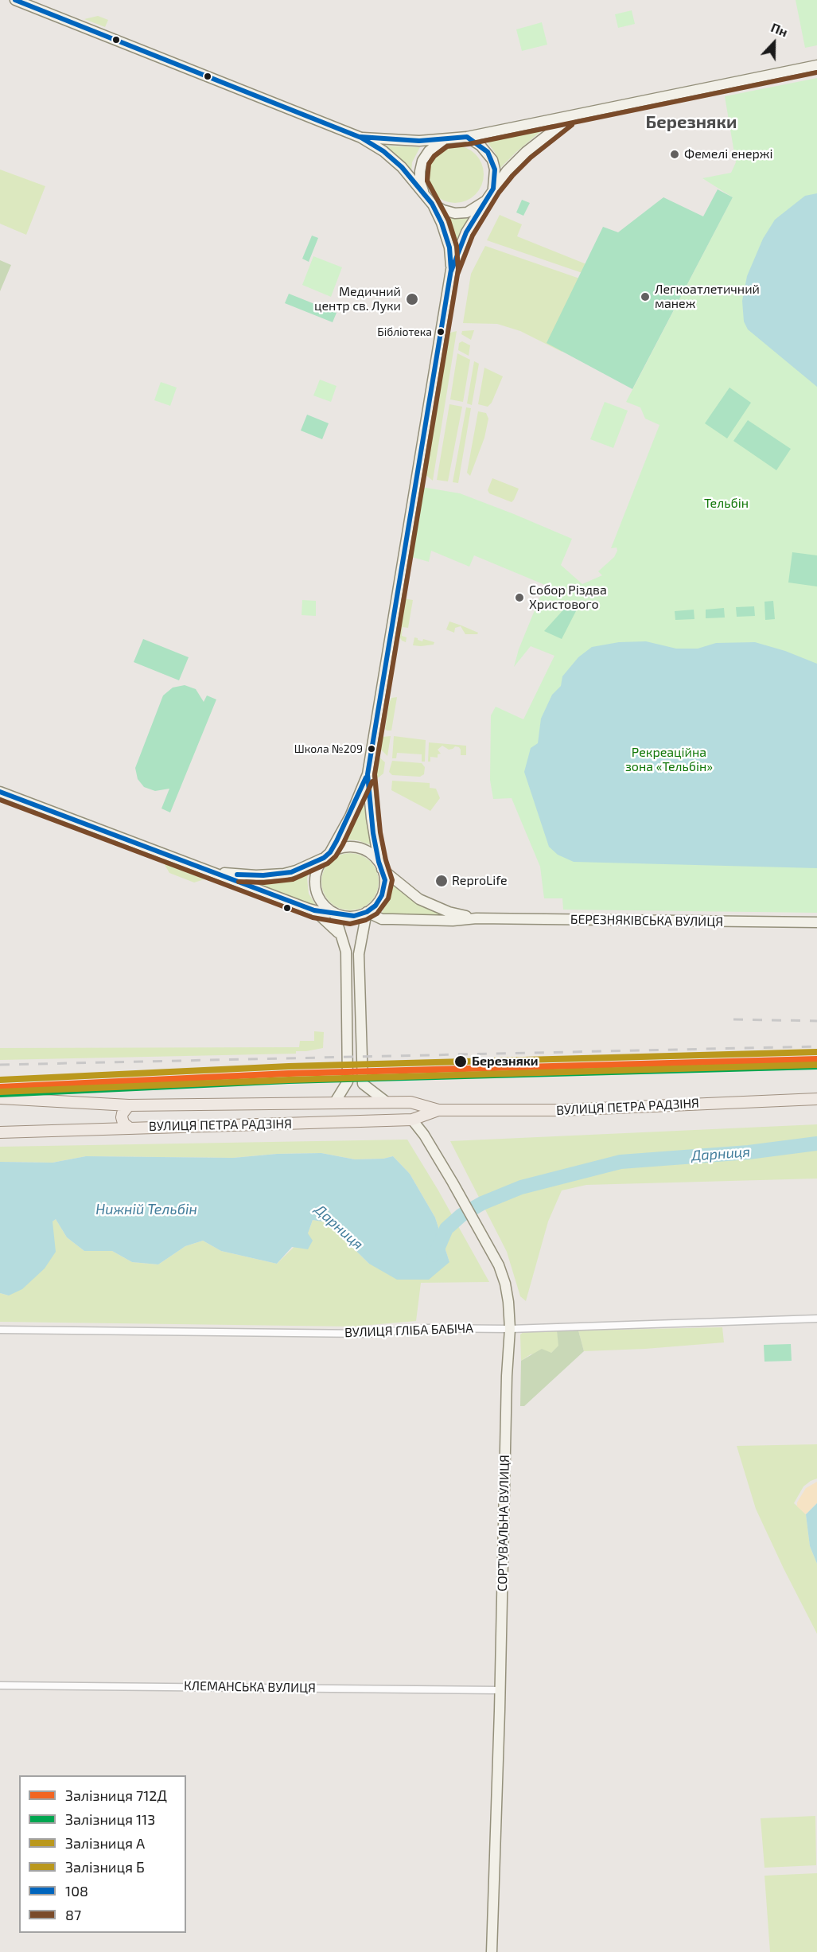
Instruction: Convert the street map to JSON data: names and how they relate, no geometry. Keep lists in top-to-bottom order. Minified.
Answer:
{"streets":{"main road":["ВУЛИЦЯ ПЕТРА РАДЗІНЯ"],"street":["БЕРЕЗНЯКІВСЬКА ВУЛИЦЯ","ВУЛИЦЯ ГЛІБА БАБІЧА","СОРТУВАЛЬНА ВУЛИЦЯ","КЛЕМАНСЬКА ВУЛИЦЯ"]},"crossings":[["ВУЛИЦЯ ПЕТРА РАДЗІНЯ","СОРТУВАЛЬНА ВУЛИЦЯ"],["ВУЛИЦЯ ГЛІБА БАБІЧА","СОРТУВАЛЬНА ВУЛИЦЯ"],["СОРТУВАЛЬНА ВУЛИЦЯ","КЛЕМАНСЬКА ВУЛИЦЯ"]],"districts":["Березняки"],"water":["Дарниця","Нижній Тельбін"],"parks":["Тельбін","Рекреаційна зона «Тельбін»"],"places":["Фемелі енержі","Легкоатлетичний манеж","Медичний центр св. Луки","Бібліотека","Собор Різдва Христового","Школа №209","ReproLife","Березняки"],"lines":["transit line 108","transit line 87","rail line A","rail line 712Д","rail line Б","rail line 113"],"legend":["Залізниця 712Д","Залізниця 113","Залізниця A","Залізниця Б","108","87"],"north":"top"}
